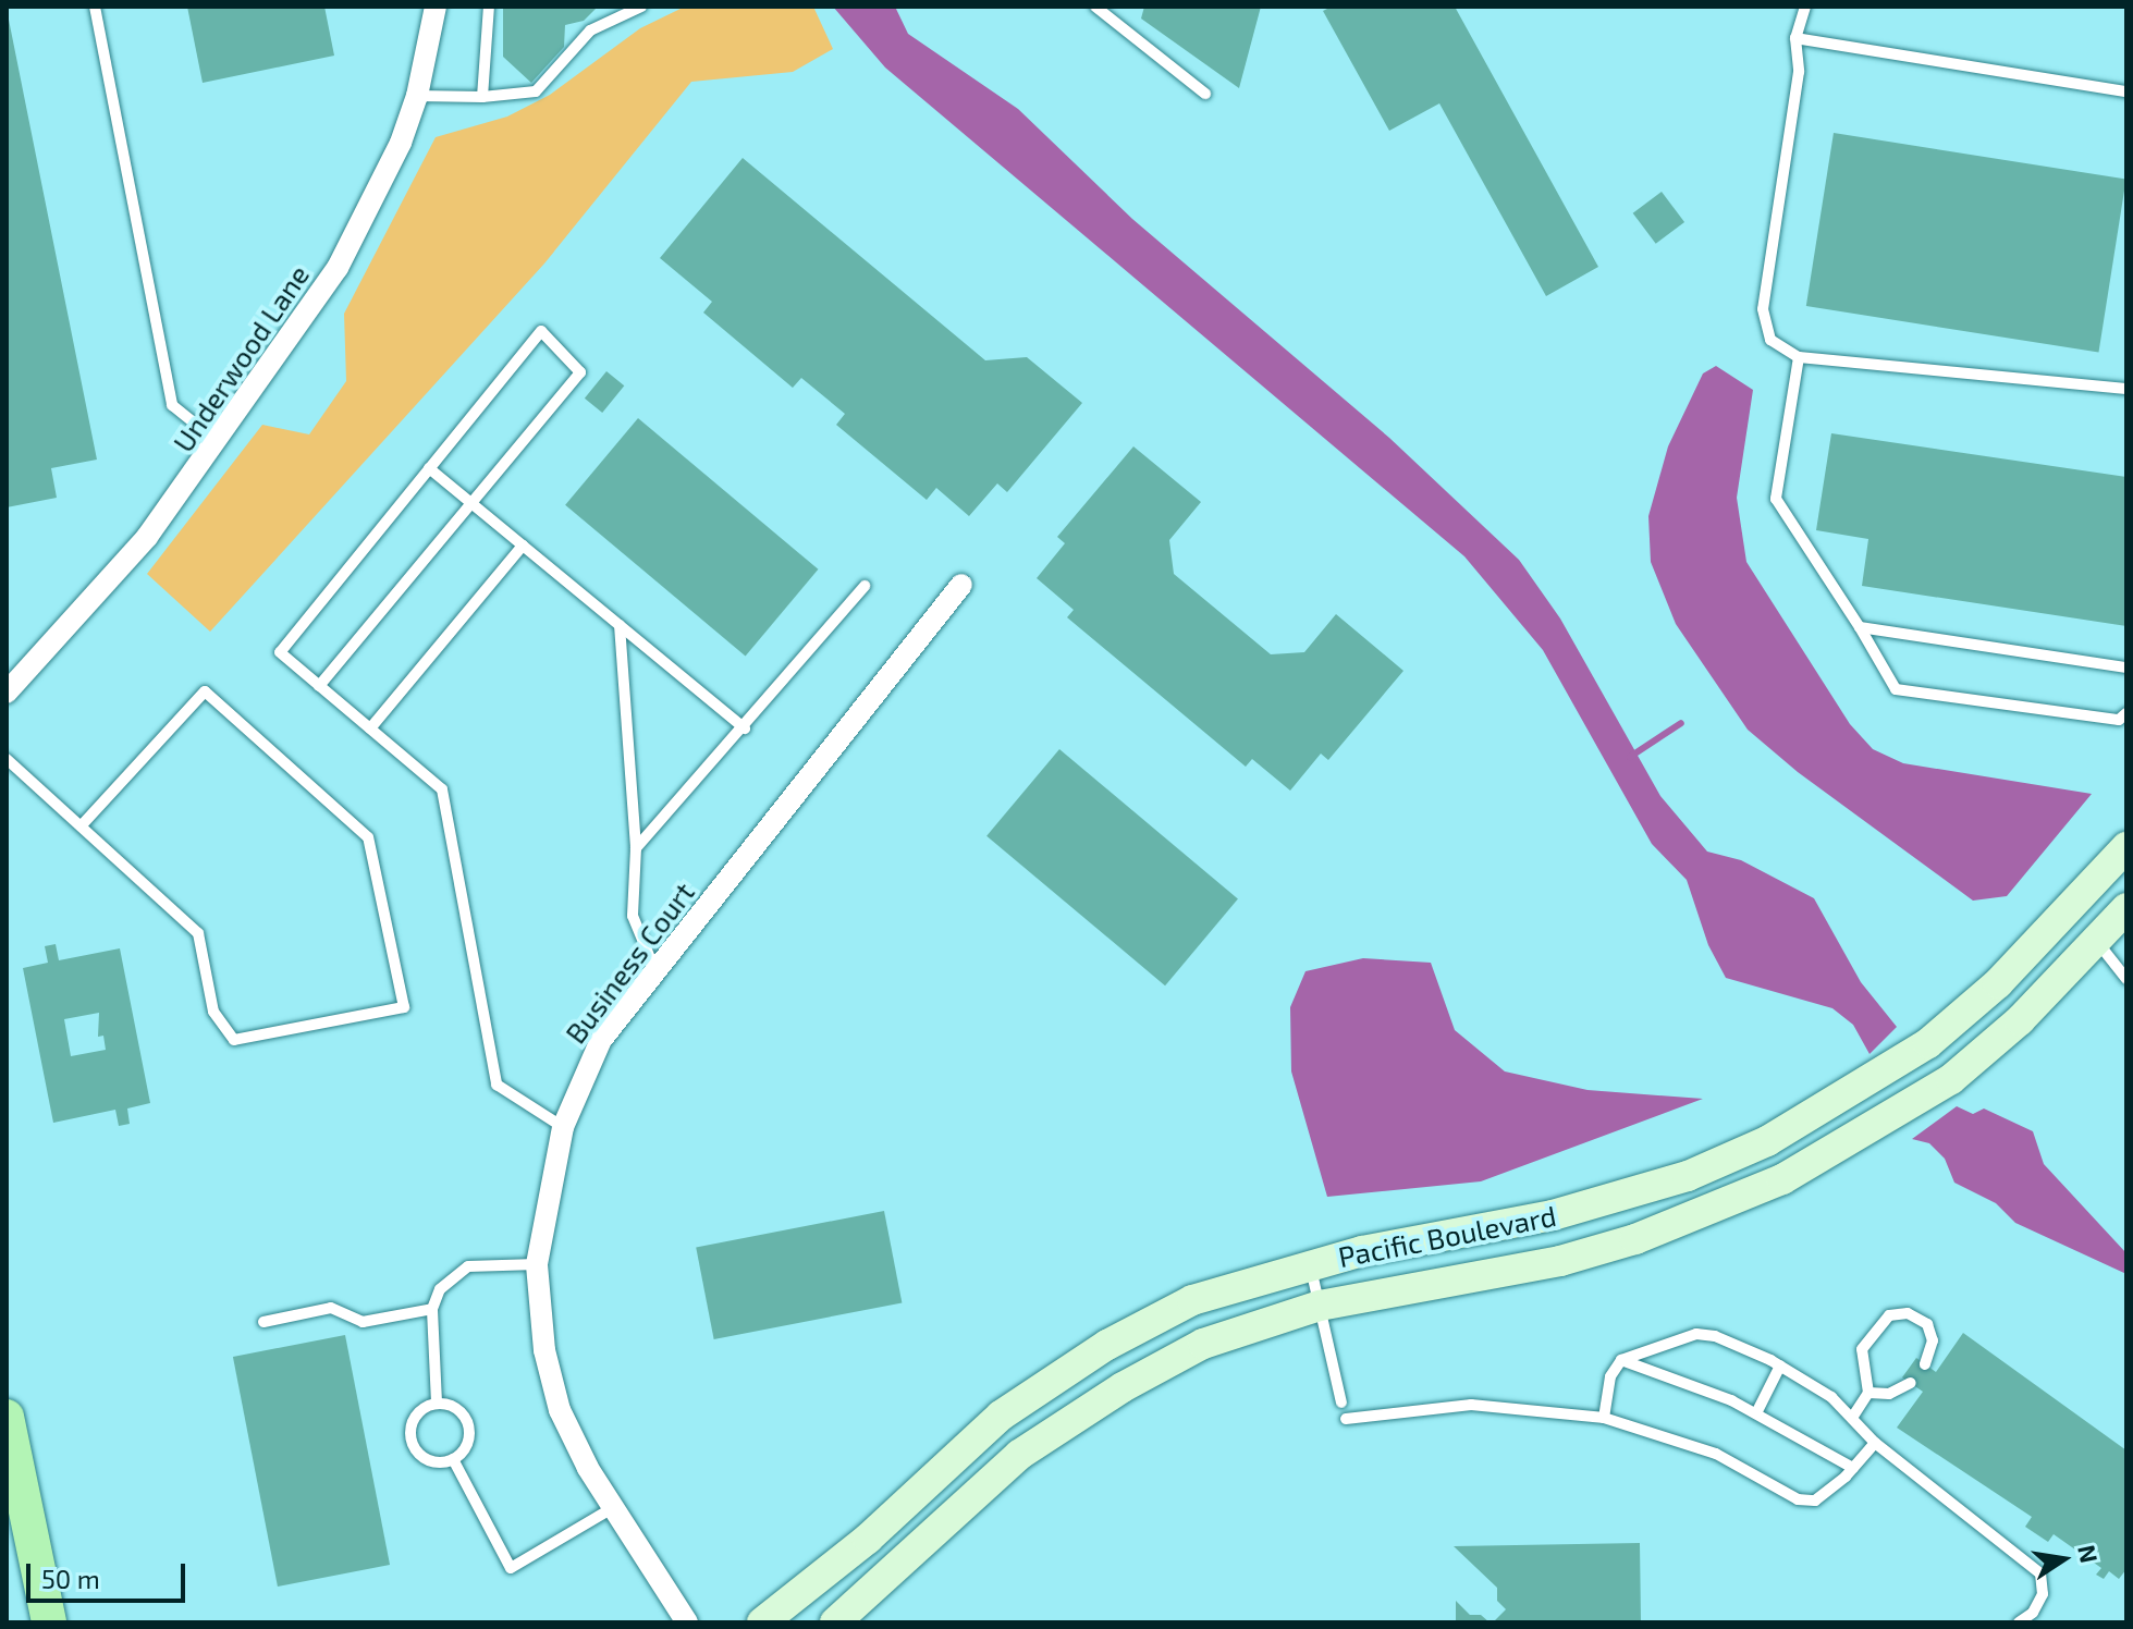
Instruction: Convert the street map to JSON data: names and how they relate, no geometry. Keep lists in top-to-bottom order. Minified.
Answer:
{"streets":{"main road":["Pacific Boulevard"],"street":["Underwood Lane","Business Court"]},"scale_bar":"50 m","north":"right"}
